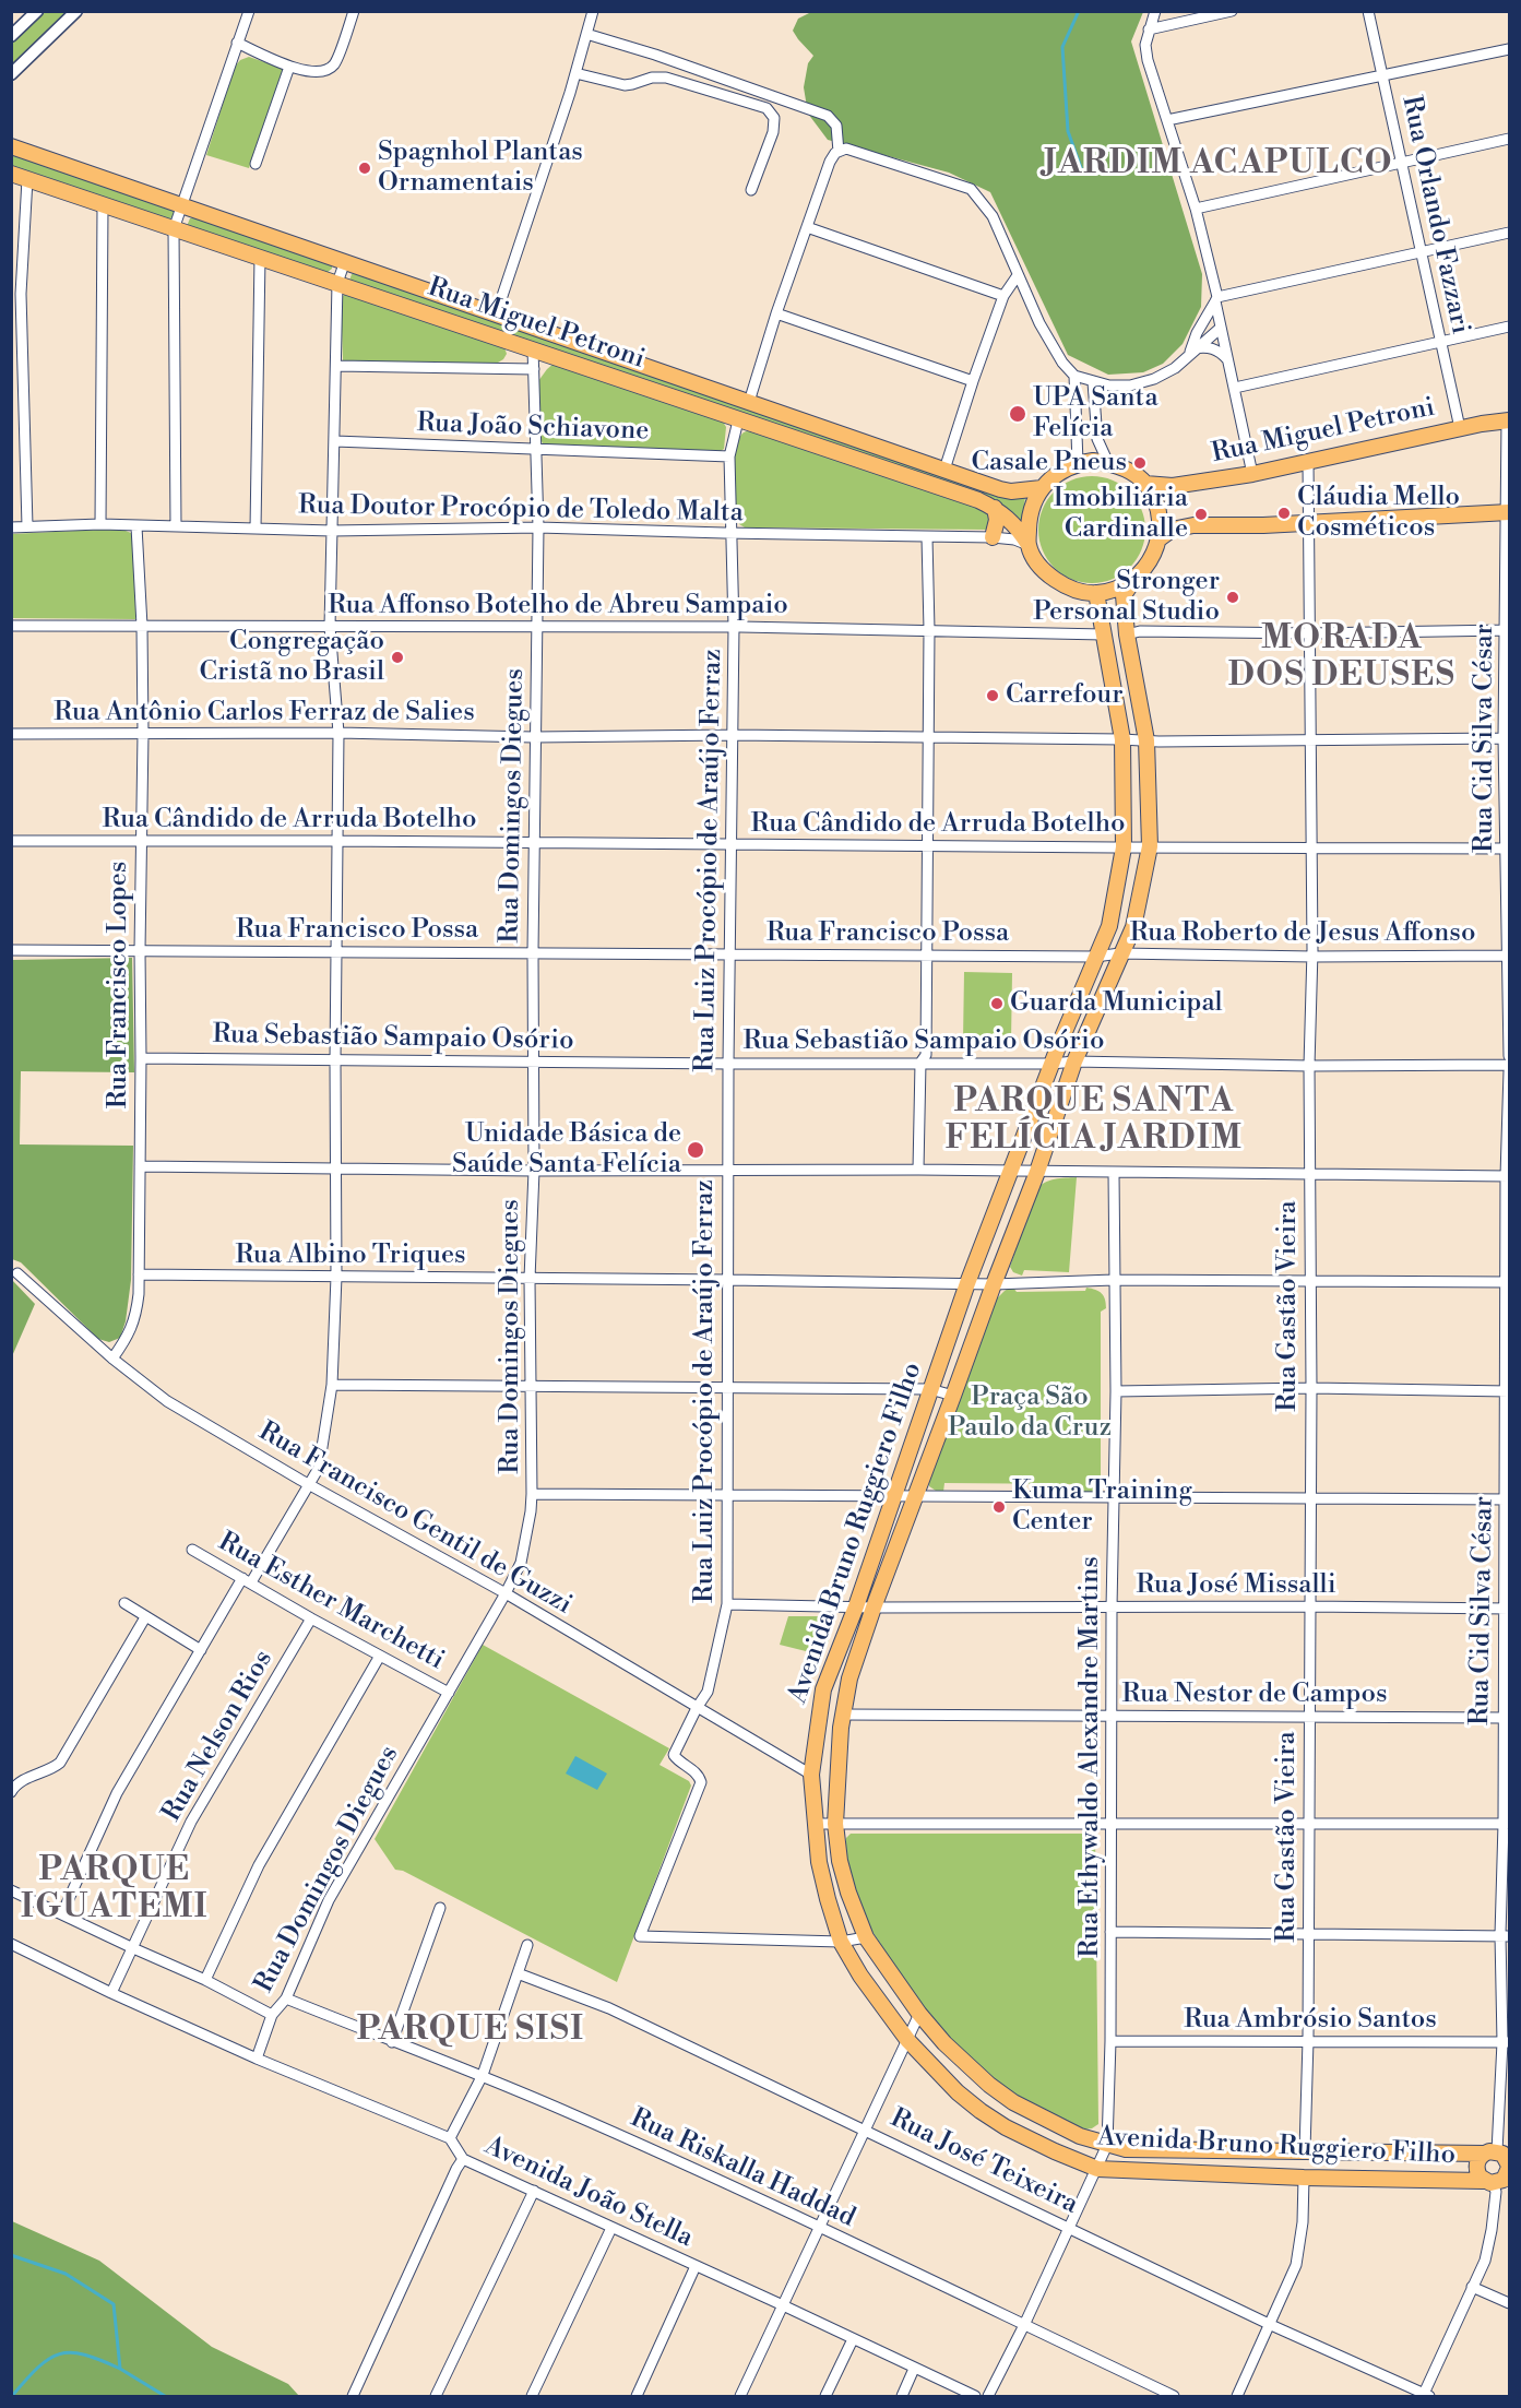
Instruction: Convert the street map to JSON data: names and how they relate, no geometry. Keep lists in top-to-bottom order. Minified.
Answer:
{"streets":{"main road":["Rua Miguel Petroni","Avenida Bruno Ruggiero Filho"],"street":["Rua Orlando Fazzari","Rua João Schiavone","Rua Doutor Procópio de Toledo Malta","Rua Affonso Botelho de Abreu Sampaio","Rua Antônio Carlos Ferraz de Salies","Rua Cid Silva César","Rua Domingos Diegues","Rua Cândido de Arruda Botelho","Rua Luiz Procópio de Araújo Ferraz","Rua Francisco Possa","Rua Roberto de Jesus Affonso","Rua Francisco Lopes","Rua Sebastião Sampaio Osório","Rua Albino Triques","Rua Gastão Vieira","Rua Francisco Gentil de Guzzi","Rua José Missalli","Rua Esther Marchetti","Rua Nestor de Campos","Rua Nelson Rios","Rua Ethywaldo Alexandre Martins","Rua Ambrósio Santos","Rua José Teixeira","Rua Riskalla Haddad","Avenida João Stella"]},"crossings":[["Rua Orlando Fazzari","Rua Miguel Petroni"],["Rua Miguel Petroni","Rua Doutor Procópio de Toledo Malta"],["Rua Miguel Petroni","Rua Cid Silva César"],["Rua Miguel Petroni","Rua Domingos Diegues"],["Rua Miguel Petroni","Rua Luiz Procópio de Araújo Ferraz"],["Rua Miguel Petroni","Rua Gastão Vieira"],["Rua Miguel Petroni","Avenida Bruno Ruggiero Filho"],["Rua João Schiavone","Rua Domingos Diegues"],["Rua João Schiavone","Rua Luiz Procópio de Araújo Ferraz"],["Rua Doutor Procópio de Toledo Malta","Rua Domingos Diegues"],["Rua Doutor Procópio de Toledo Malta","Rua Luiz Procópio de Araújo Ferraz"],["Rua Doutor Procópio de Toledo Malta","Rua Francisco Lopes"],["Rua Doutor Procópio de Toledo Malta","Avenida Bruno Ruggiero Filho"],["Rua Affonso Botelho de Abreu Sampaio","Rua Domingos Diegues"],["Rua Affonso Botelho de Abreu Sampaio","Rua Luiz Procópio de Araújo Ferraz"],["Rua Affonso Botelho de Abreu Sampaio","Rua Francisco Lopes"],["Rua Affonso Botelho de Abreu Sampaio","Avenida Bruno Ruggiero Filho"],["Rua Antônio Carlos Ferraz de Salies","Rua Cid Silva César"],["Rua Antônio Carlos Ferraz de Salies","Rua Domingos Diegues"],["Rua Antônio Carlos Ferraz de Salies","Rua Luiz Procópio de Araújo Ferraz"],["Rua Antônio Carlos Ferraz de Salies","Rua Francisco Lopes"],["Rua Antônio Carlos Ferraz de Salies","Rua Gastão Vieira"],["Rua Antônio Carlos Ferraz de Salies","Avenida Bruno Ruggiero Filho"],["Rua Cid Silva César","Rua Cândido de Arruda Botelho"],["Rua Cid Silva César","Rua Roberto de Jesus Affonso"],["Rua Cid Silva César","Rua Albino Triques"],["Rua Cid Silva César","Avenida Bruno Ruggiero Filho"],["Rua Cid Silva César","Rua José Missalli"],["Rua Cid Silva César","Rua Nestor de Campos"],["Rua Cid Silva César","Rua Ambrósio Santos"],["Rua Cid Silva César","Rua José Teixeira"],["Rua Domingos Diegues","Rua Cândido de Arruda Botelho"],["Rua Domingos Diegues","Rua Francisco Possa"],["Rua Domingos Diegues","Rua Sebastião Sampaio Osório"],["Rua Domingos Diegues","Rua Albino Triques"],["Rua Domingos Diegues","Rua Francisco Gentil de Guzzi"],["Rua Domingos Diegues","Rua Esther Marchetti"],["Rua Domingos Diegues","Rua Riskalla Haddad"],["Rua Domingos Diegues","Avenida João Stella"],["Rua Cândido de Arruda Botelho","Rua Luiz Procópio de Araújo Ferraz"],["Rua Cândido de Arruda Botelho","Rua Francisco Lopes"],["Rua Cândido de Arruda Botelho","Rua Gastão Vieira"],["Rua Cândido de Arruda Botelho","Avenida Bruno Ruggiero Filho"],["Rua Luiz Procópio de Araújo Ferraz","Rua Francisco Possa"],["Rua Luiz Procópio de Araújo Ferraz","Rua Sebastião Sampaio Osório"],["Rua Luiz Procópio de Araújo Ferraz","Rua Albino Triques"],["Rua Luiz Procópio de Araújo Ferraz","Rua Francisco Gentil de Guzzi"],["Rua Luiz Procópio de Araújo Ferraz","Avenida Bruno Ruggiero Filho"],["Rua Luiz Procópio de Araújo Ferraz","Rua José Missalli"],["Rua Francisco Possa","Rua Roberto de Jesus Affonso"],["Rua Francisco Possa","Rua Francisco Lopes"],["Rua Francisco Possa","Avenida Bruno Ruggiero Filho"],["Rua Roberto de Jesus Affonso","Rua Gastão Vieira"],["Rua Roberto de Jesus Affonso","Avenida Bruno Ruggiero Filho"],["Rua Francisco Lopes","Rua Sebastião Sampaio Osório"],["Rua Francisco Lopes","Rua Albino Triques"],["Rua Francisco Lopes","Rua Francisco Gentil de Guzzi"],["Rua Sebastião Sampaio Osório","Rua Gastão Vieira"],["Rua Sebastião Sampaio Osório","Avenida Bruno Ruggiero Filho"],["Rua Albino Triques","Rua Gastão Vieira"],["Rua Albino Triques","Avenida Bruno Ruggiero Filho"],["Rua Albino Triques","Rua Ethywaldo Alexandre Martins"],["Rua Gastão Vieira","Avenida Bruno Ruggiero Filho"],["Rua Gastão Vieira","Rua José Missalli"],["Rua Gastão Vieira","Rua Nestor de Campos"],["Rua Gastão Vieira","Rua Ambrósio Santos"],["Rua Francisco Gentil de Guzzi","Avenida Bruno Ruggiero Filho"],["Avenida Bruno Ruggiero Filho","Rua José Missalli"],["Avenida Bruno Ruggiero Filho","Rua Nestor de Campos"],["Avenida Bruno Ruggiero Filho","Rua Ethywaldo Alexandre Martins"],["Rua José Missalli","Rua Ethywaldo Alexandre Martins"],["Rua Esther Marchetti","Rua Nelson Rios"],["Rua Nestor de Campos","Rua Ethywaldo Alexandre Martins"],["Rua Nelson Rios","Avenida João Stella"],["Rua Ethywaldo Alexandre Martins","Rua Ambrósio Santos"]],"districts":["JARDIM ACAPULCO","MORADA DOS DEUSES","PARQUE SANTA FELÍCIA JARDIM","PARQUE IGUATEMI","PARQUE SISI"],"parks":["Praça São Paulo da Cruz"],"places":["Spagnhol Plantas Ornamentais","UPA Santa Felícia","Casale Pneus","Cláudia Mello Cosméticos","Imobiliária Cardinalle","Stronger Personal Studio","Congregação Cristã no Brasil","Carrefour","Guarda Municipal","Unidade Básica de Saúde Santa Felícia","Kuma Training Center"]}
